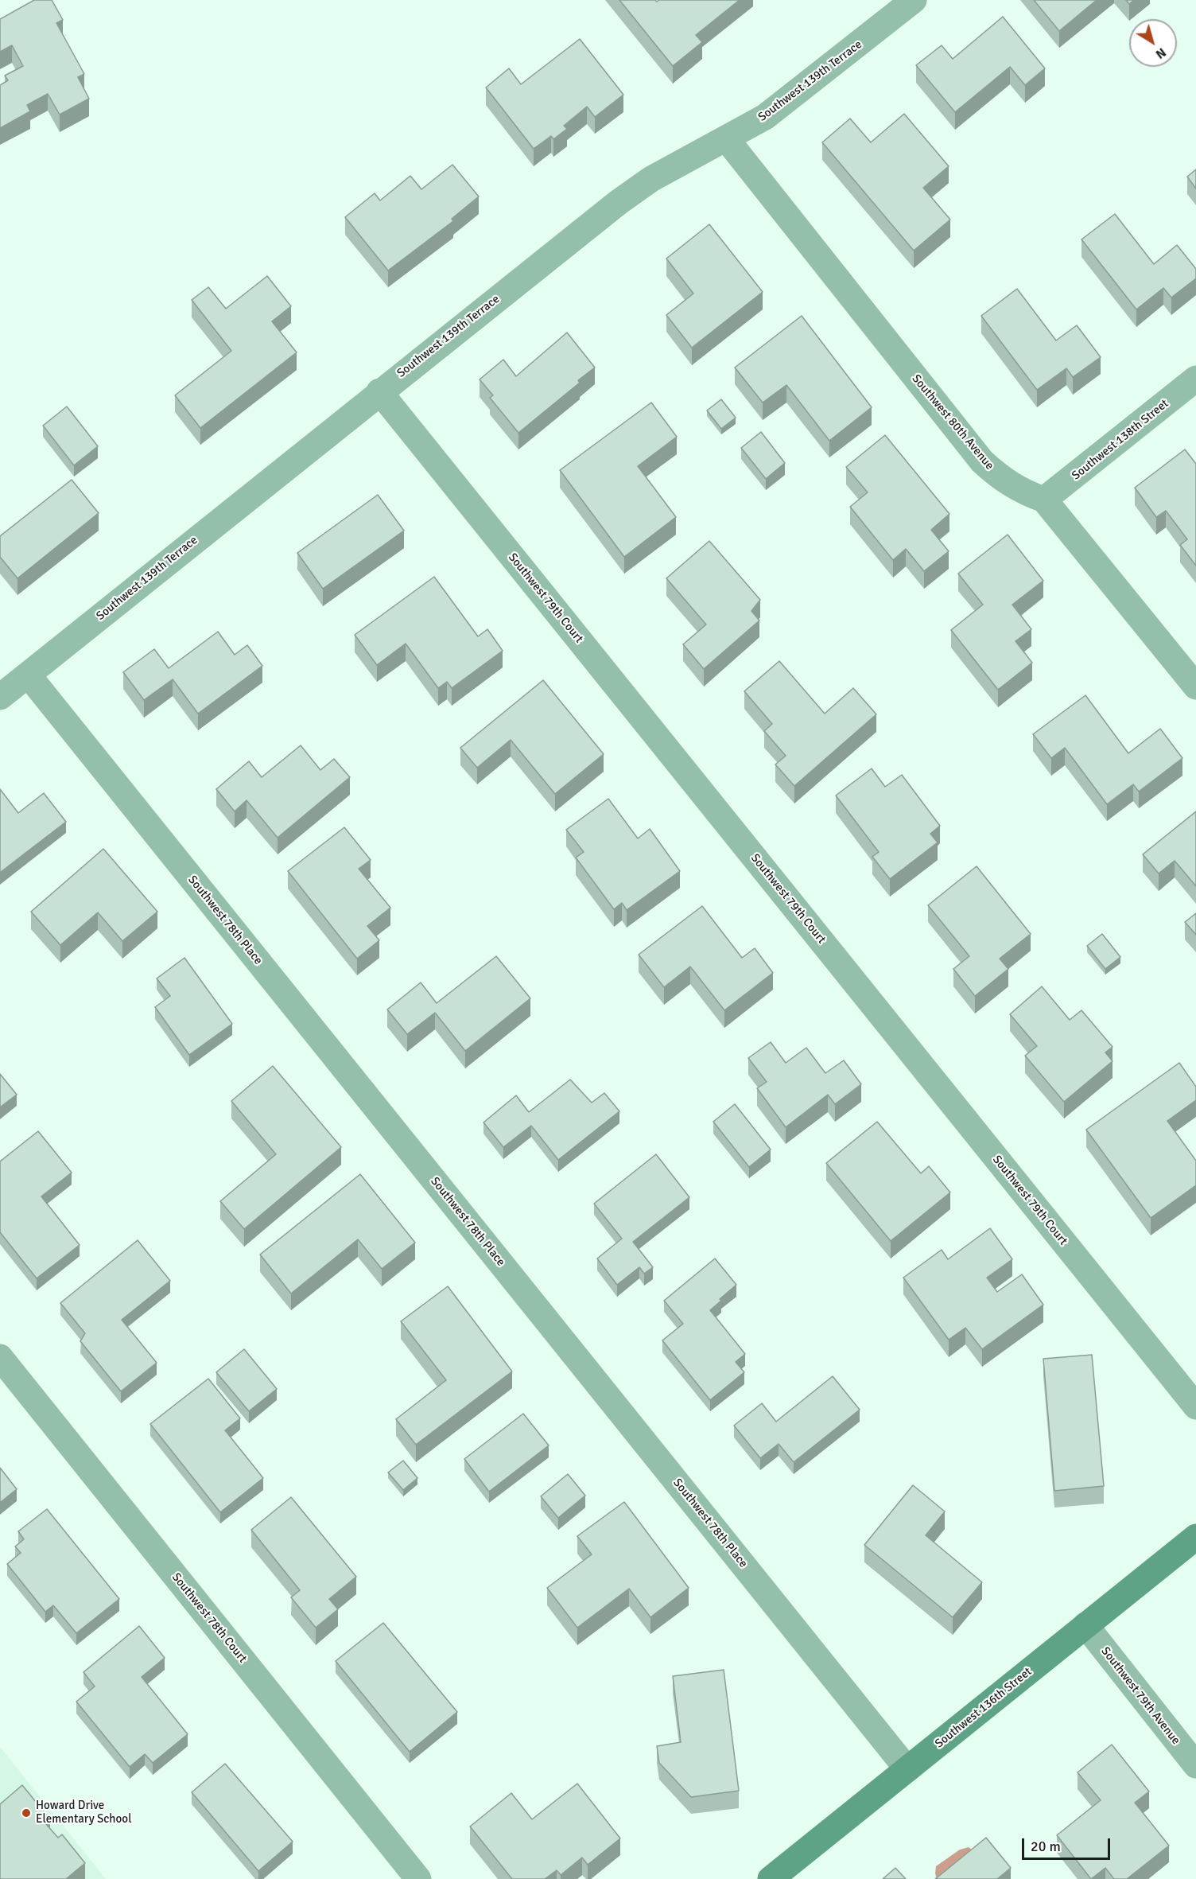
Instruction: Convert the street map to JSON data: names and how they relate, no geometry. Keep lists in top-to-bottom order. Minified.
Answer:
{"streets":{"street":["Southwest 139th Terrace","Southwest 80th Avenue","Southwest 138th Street","Southwest 79th Court","Southwest 78th Place","Southwest 78th Court","Southwest 79th Avenue","Southwest 136th Street"]},"crossings":[["Southwest 139th Terrace","Southwest 80th Avenue"],["Southwest 139th Terrace","Southwest 79th Court"],["Southwest 139th Terrace","Southwest 78th Place"],["Southwest 80th Avenue","Southwest 138th Street"],["Southwest 78th Place","Southwest 136th Street"],["Southwest 79th Avenue","Southwest 136th Street"]],"places":["Howard Drive Elementary School"],"scale_bar":"20 m","north":"bottom right"}
